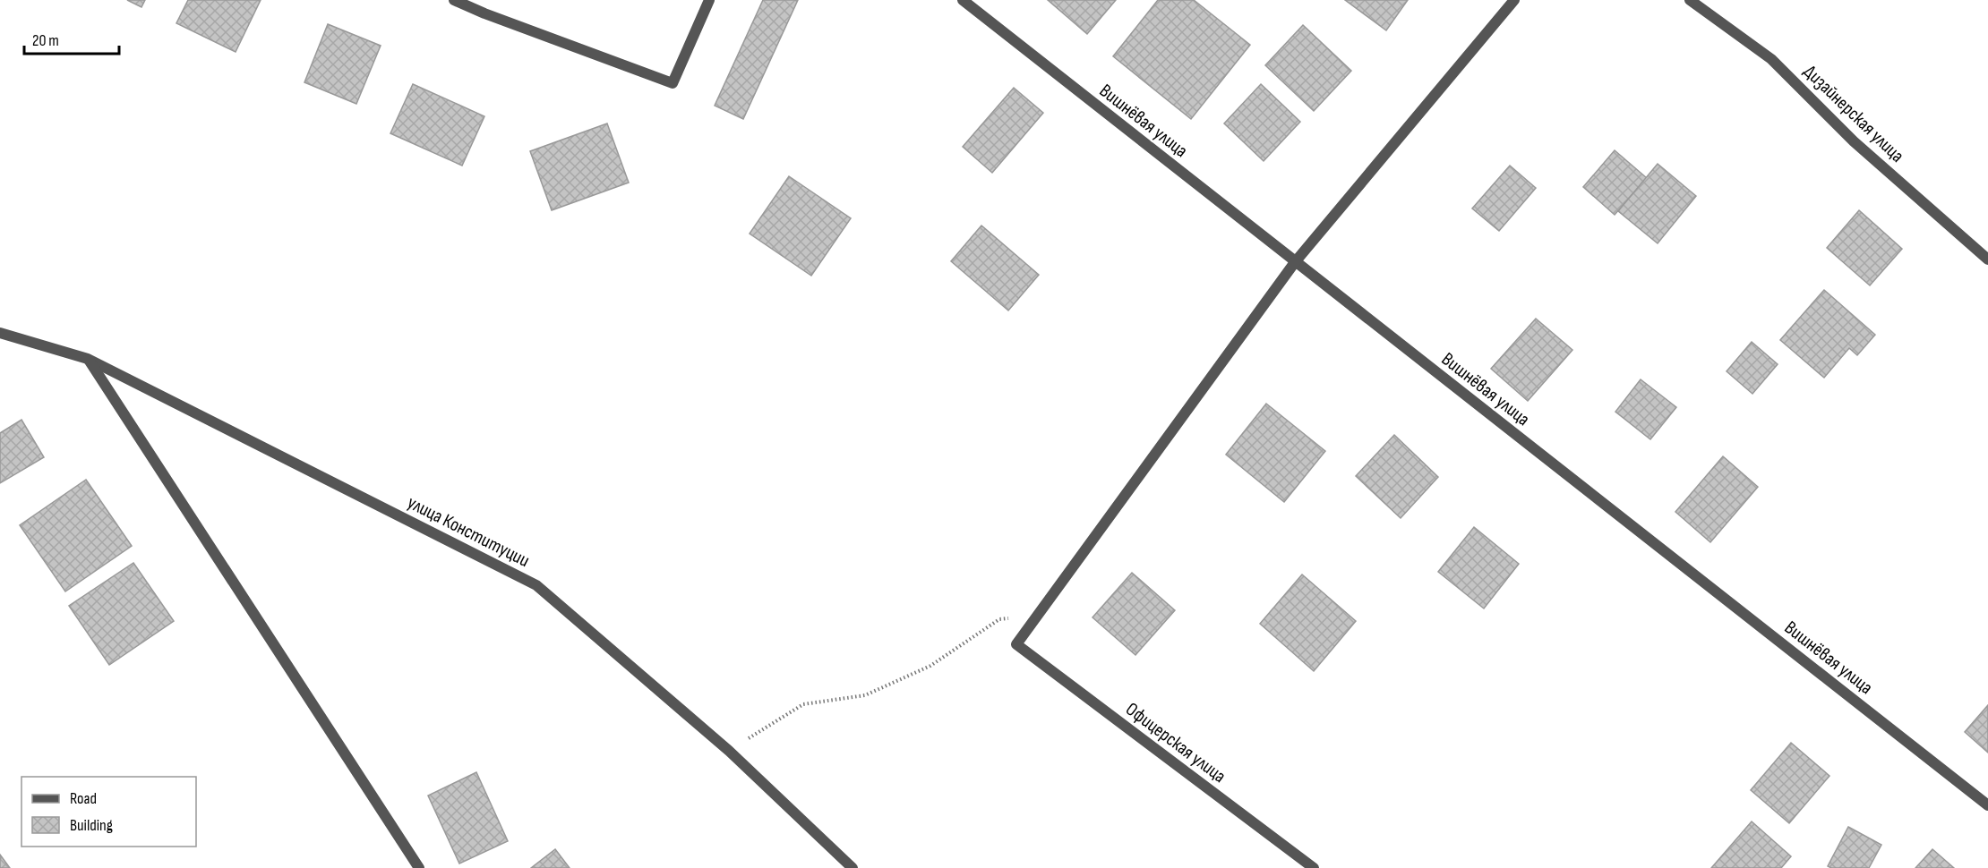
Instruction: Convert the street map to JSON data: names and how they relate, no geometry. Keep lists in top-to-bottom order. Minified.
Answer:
{"streets":{"street":["Дизайнерская улица","Вишнёвая улица","улица Конституции","Офицерская улица"]},"legend":["Road","Building"],"scale_bar":"20 m"}
